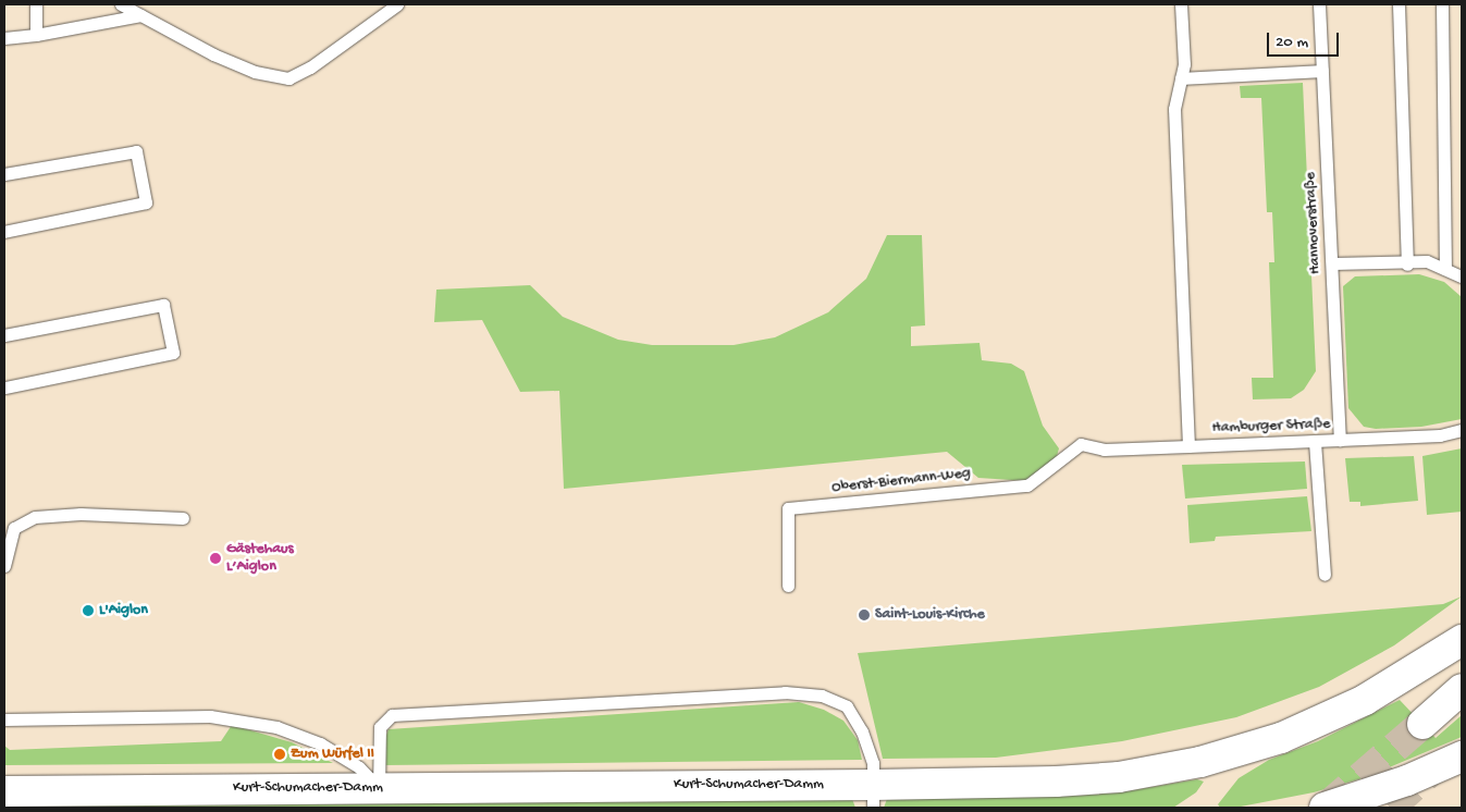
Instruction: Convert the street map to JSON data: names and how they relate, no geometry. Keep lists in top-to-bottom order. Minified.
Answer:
{"streets":{"main road":["Kurt-Schumacher-Damm"],"lane":["Hannoverstraße","Hamburger Straße","Oberst-Biermann-Weg"]},"crossings":[["Hannoverstraße","Hamburger Straße"],["Hamburger Straße","Oberst-Biermann-Weg"]],"places":["Gästehaus L’Aiglon","L'Aiglon","Saint-Louis-Kirche","Zum Würfel II"],"scale_bar":"20 m"}
